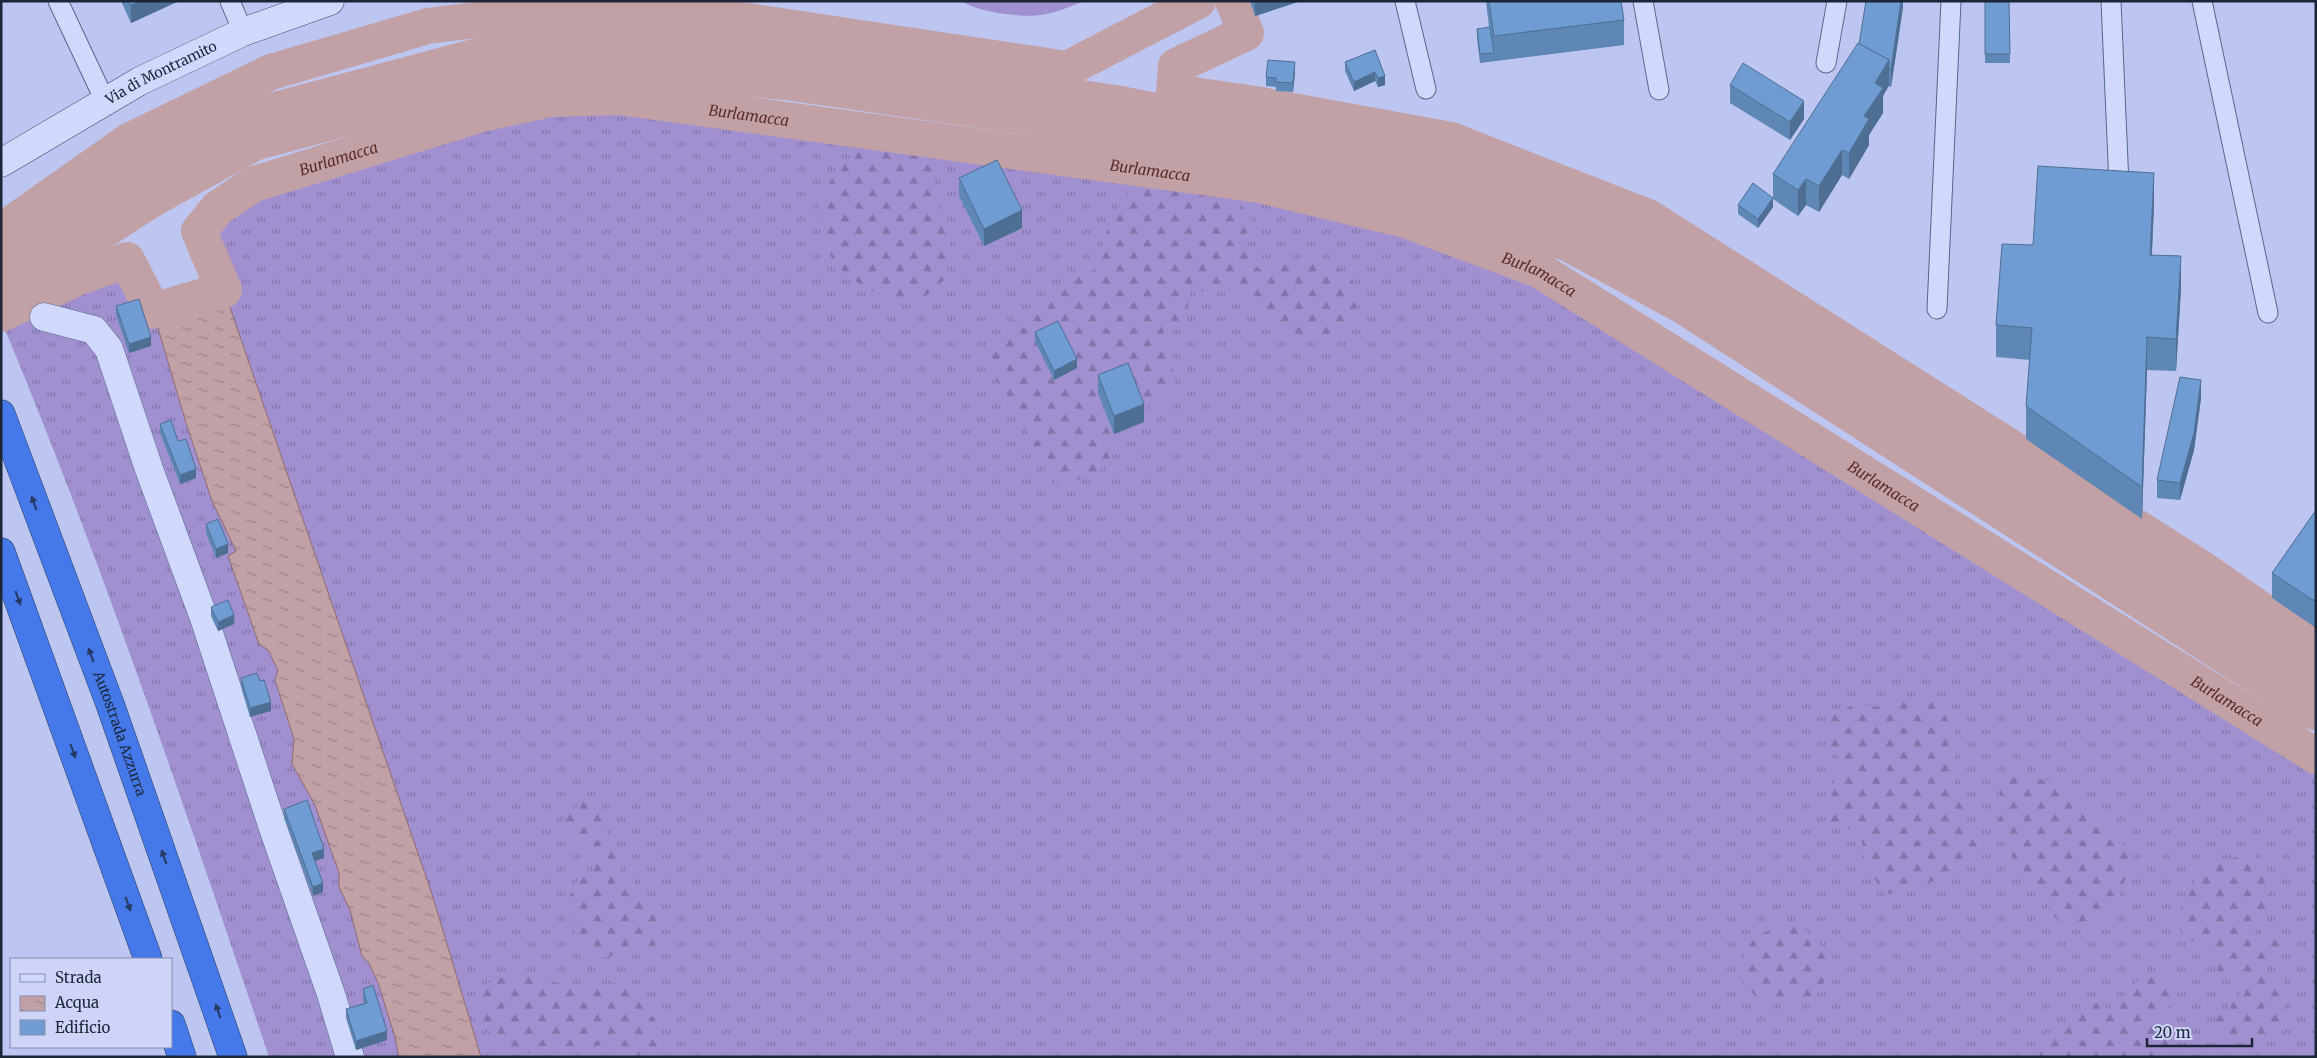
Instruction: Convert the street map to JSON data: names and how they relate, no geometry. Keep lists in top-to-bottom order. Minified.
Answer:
{"streets":{"highway":["Autostrada Azzurra"],"street":["Via di Montramito"]},"water":["Burlamacca"],"legend":["Strada","Acqua","Edificio"],"scale_bar":"20 m"}
